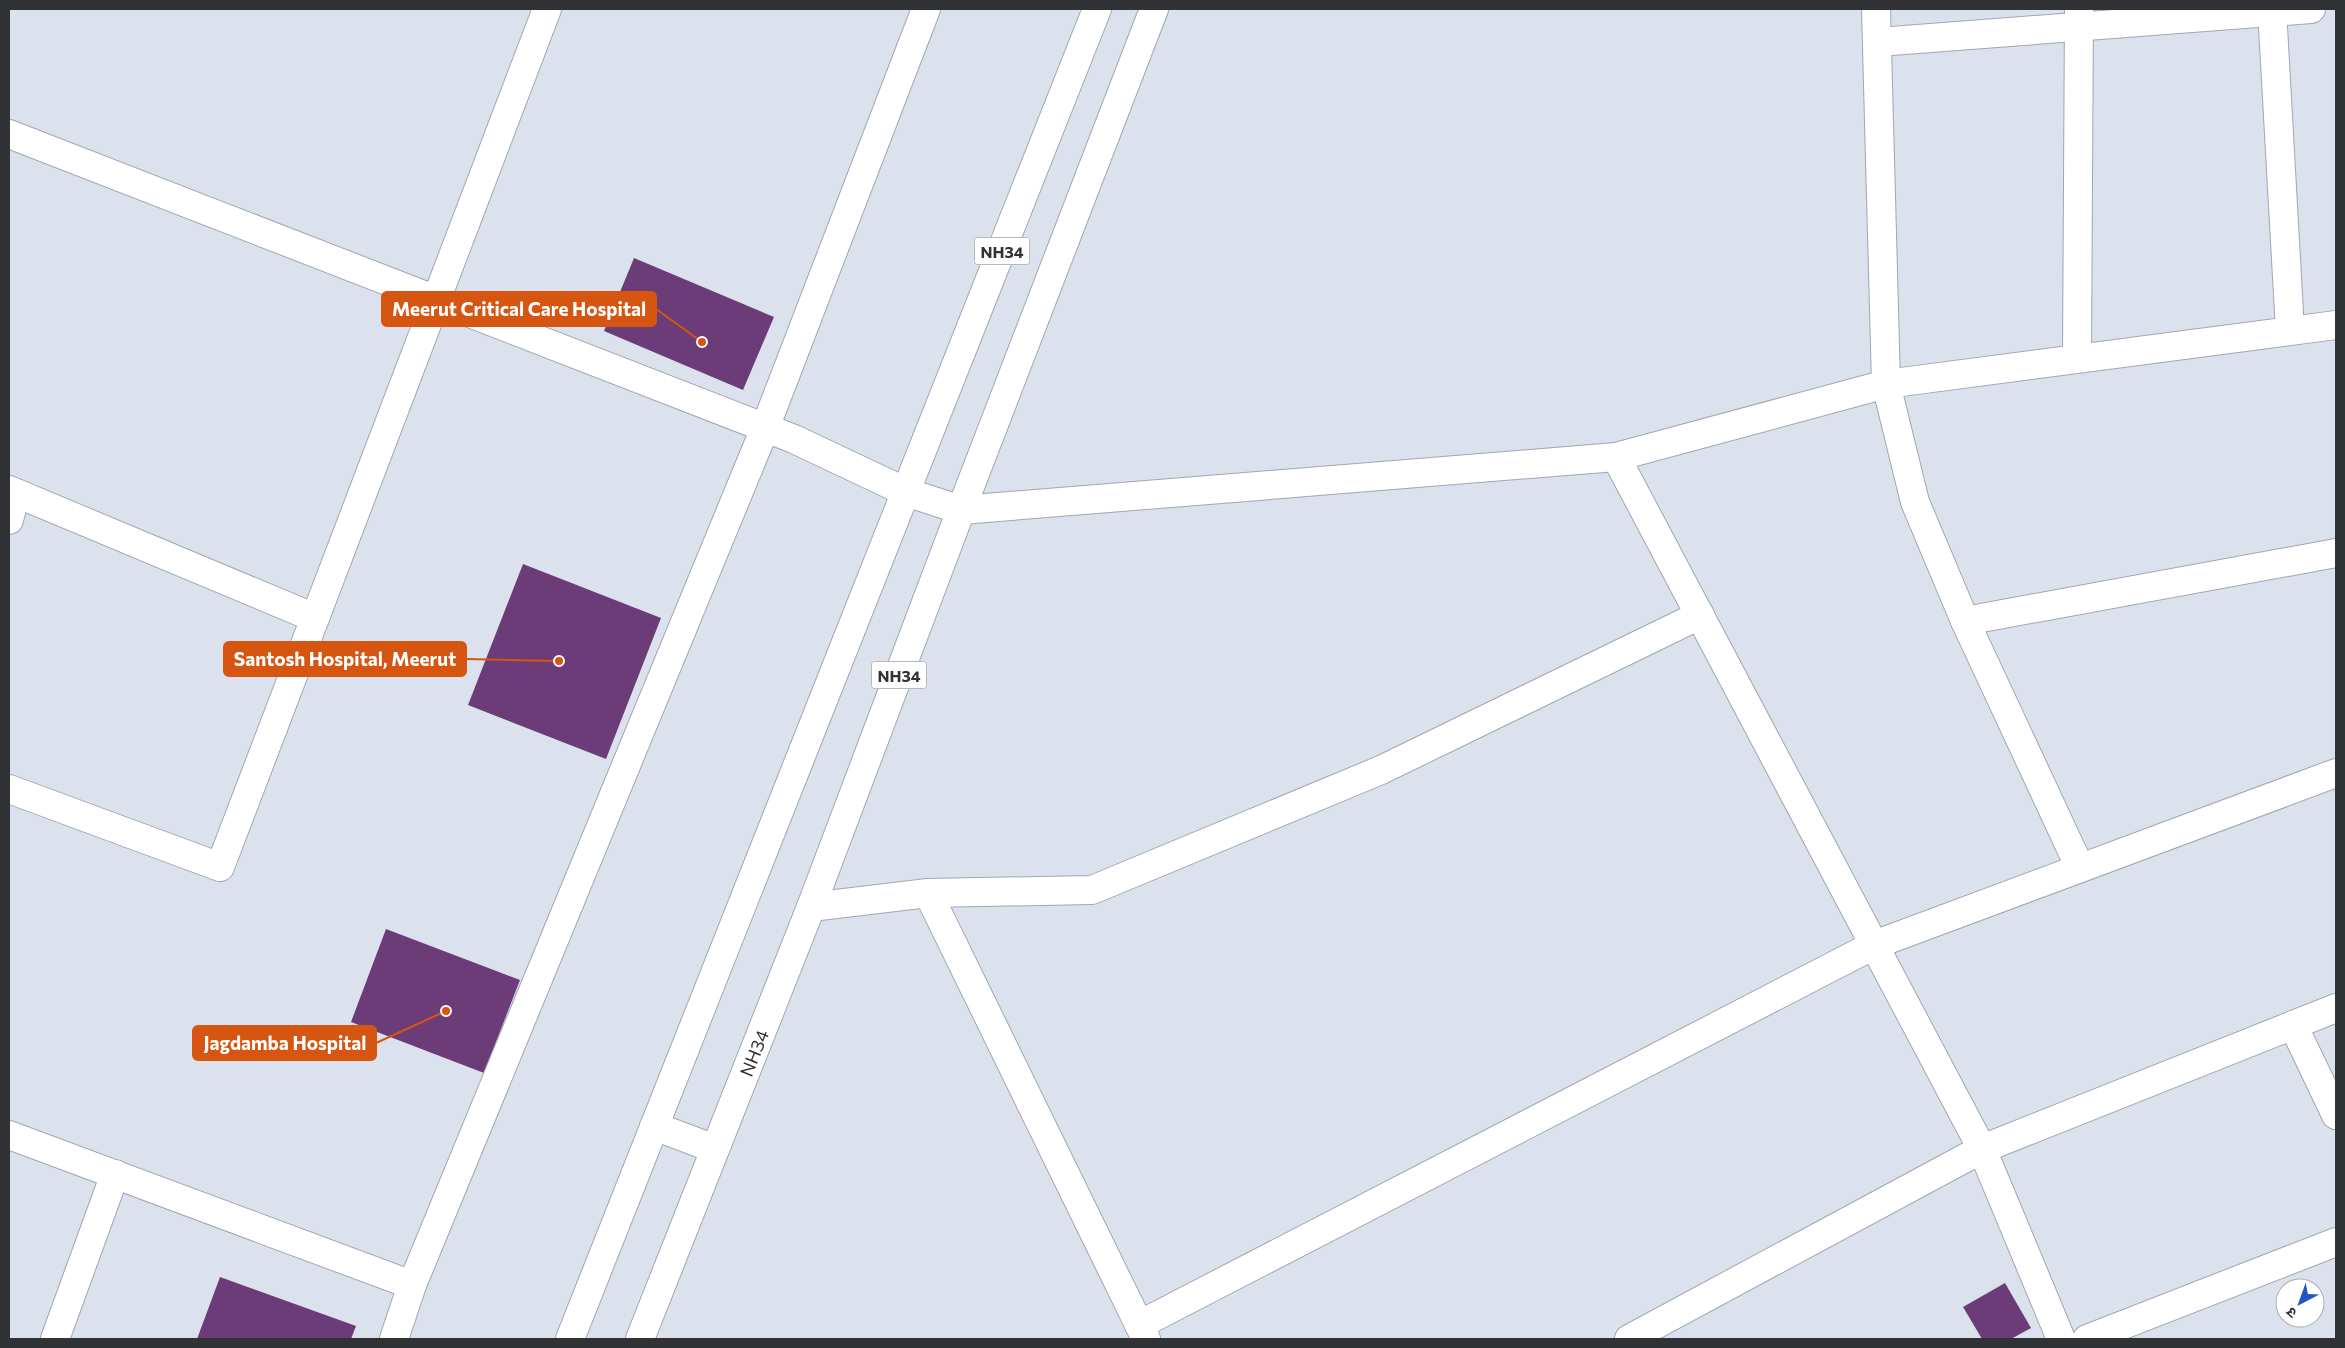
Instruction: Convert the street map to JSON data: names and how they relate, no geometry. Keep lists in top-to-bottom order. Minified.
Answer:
{"streets":{"main road":["NH34"]},"places":["Meerut Critical Care Hospital","Santosh Hospital, Meerut","Jagdamba Hospital"],"north":"bottom left"}
